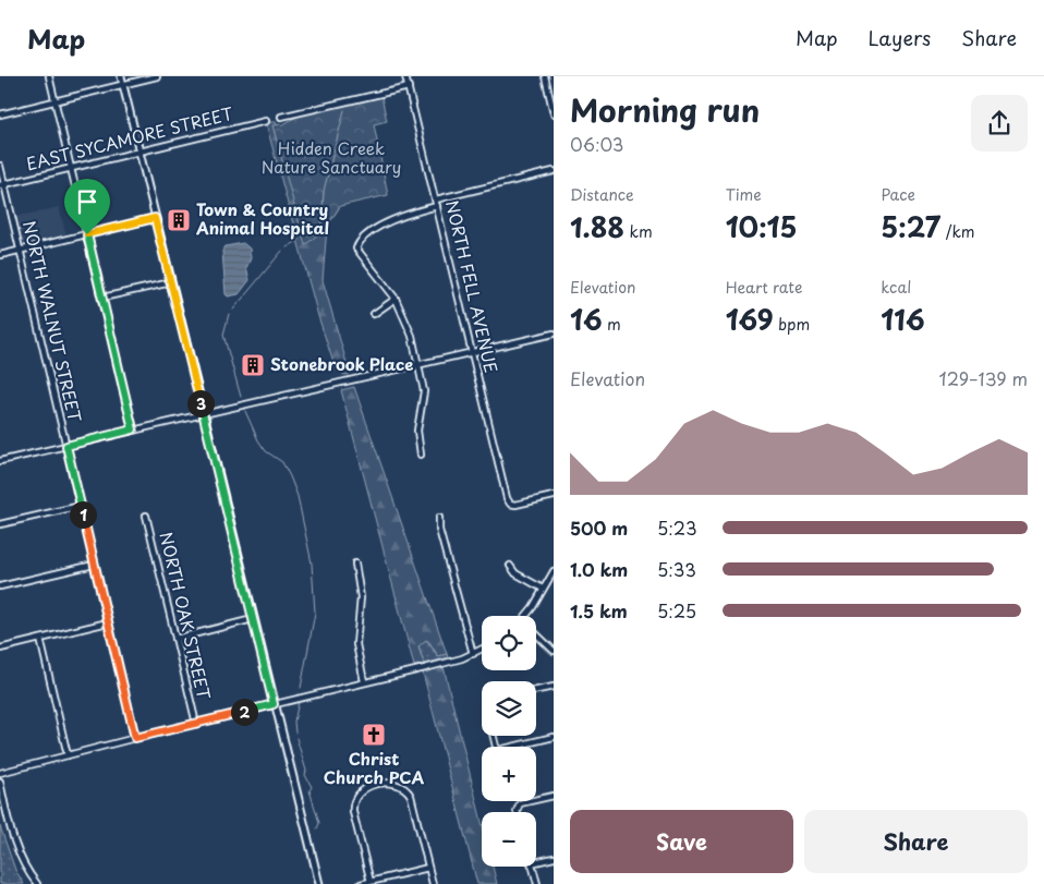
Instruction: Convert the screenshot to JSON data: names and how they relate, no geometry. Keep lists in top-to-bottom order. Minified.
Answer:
{"streets":{"street":["EAST SYCAMORE STREET","NORTH FELL AVENUE","NORTH WALNUT STREET","NORTH OAK STREET"]},"crossings":[["EAST SYCAMORE STREET","NORTH WALNUT STREET"]],"parks":["Hidden Creek Nature Sanctuary"],"places":{"building":["Town & Country Animal Hospital","Stonebrook Place"],"church":["Christ Church PCA"]},"page":{"header":"Map","nav":["Map","Layers","Share"],"heading":["Morning run","06:03"],"stats":[["Distance","1.88 km"],["Time","10:15"],["Pace","5:27 /km"],["Elevation","16 m"],["Heart rate","169 bpm"],["kcal","116"]],"chart":["Elevation","129–139 m"],"pins":["3","1","2"],"list":[{"name":"500 m","note":"5:23"},{"name":"1.0 km","note":"5:33"},{"name":"1.5 km","note":"5:25"}],"map_buttons":["+","−"],"buttons":["Save","Share"]}}
